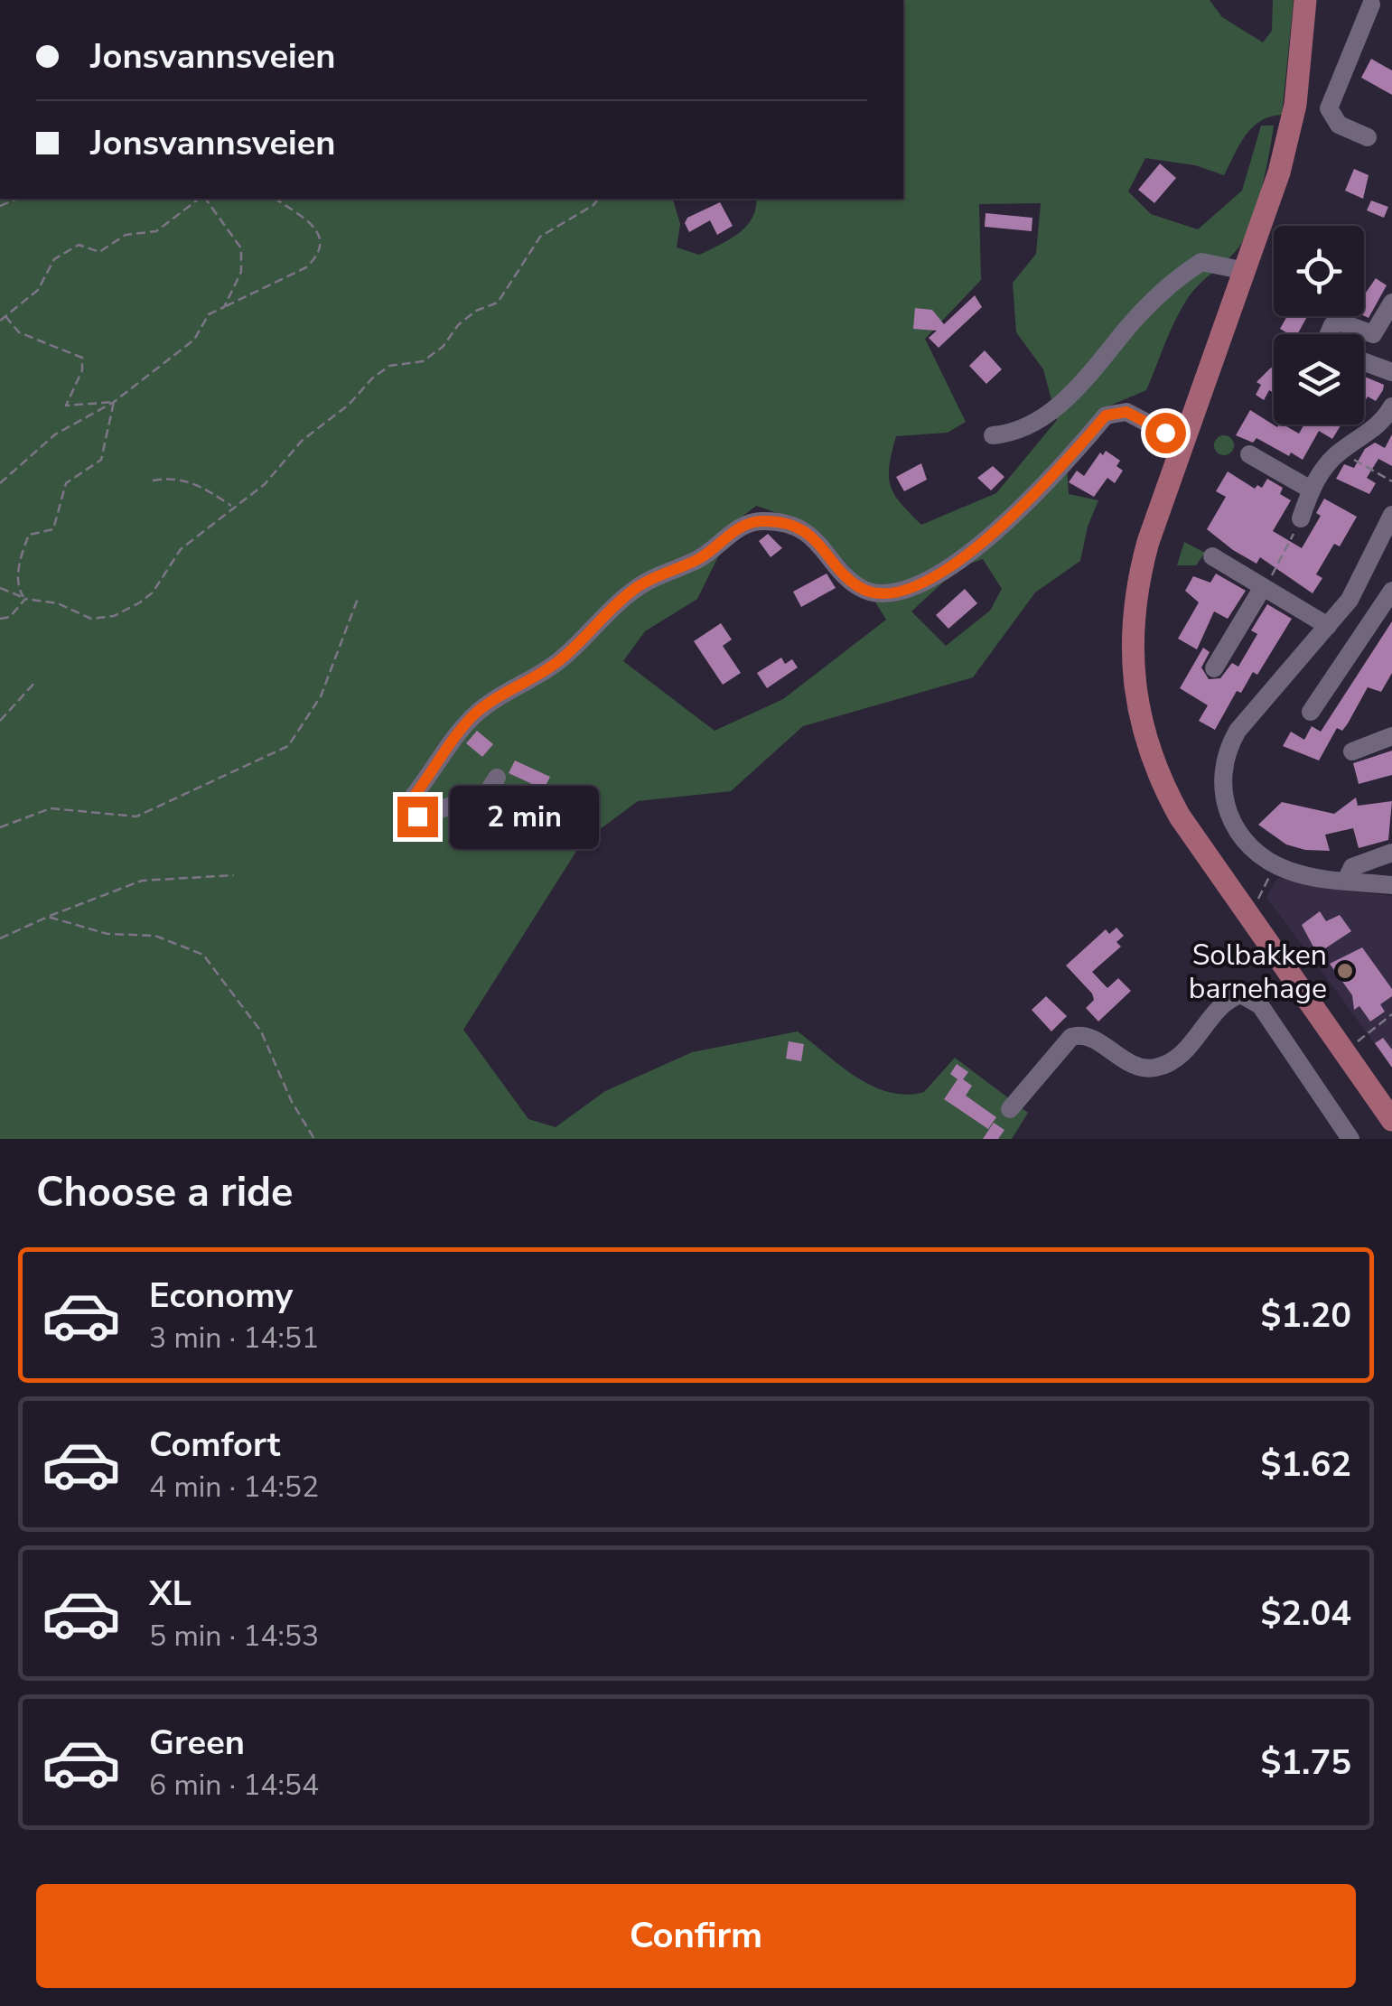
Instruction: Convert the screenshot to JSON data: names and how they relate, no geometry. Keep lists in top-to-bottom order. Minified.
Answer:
{"places":["Solbakken barnehage"],"page":{"banner":["Jonsvannsveien","Jonsvannsveien"],"bubble":"2 min","heading":"Choose a ride","list":[{"name":"Economy","note":"3 min · 14:51","value":"$1.20"},{"name":"Comfort","note":"4 min · 14:52","value":"$1.62"},{"name":"XL","note":"5 min · 14:53","value":"$2.04"},{"name":"Green","note":"6 min · 14:54","value":"$1.75"}],"buttons":"Confirm"}}
